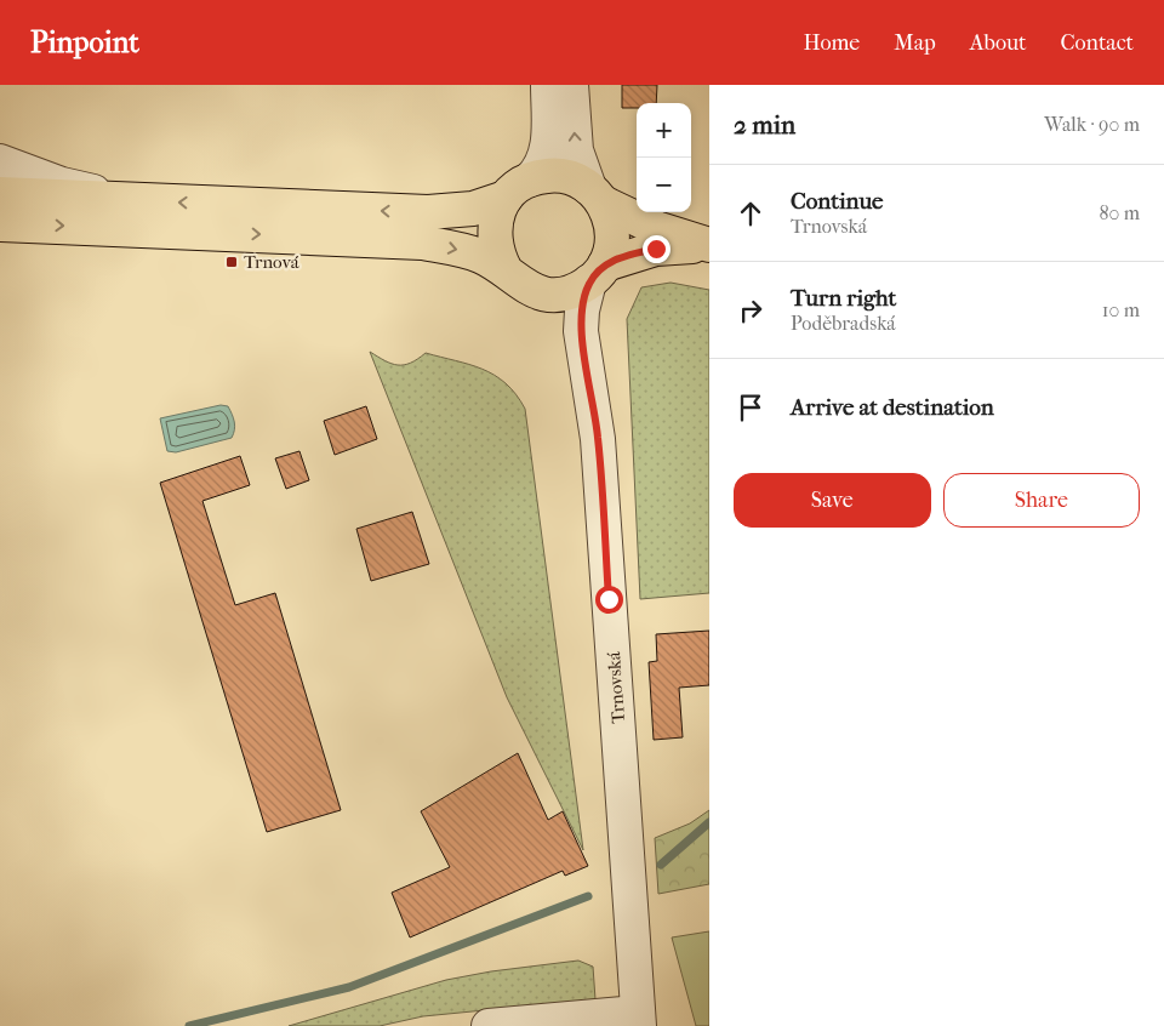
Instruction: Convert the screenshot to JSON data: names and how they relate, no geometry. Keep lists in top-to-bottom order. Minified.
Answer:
{"streets":{"street":["Trnovská"]},"places":{"transit":["Trnová"]},"page":{"header":"Pinpoint","nav":["Home","Map","About","Contact"],"heading":["2 min","Walk · 90 m"],"map_buttons":["+","−"],"list":[["Continue","Trnovská","80 m"],["Turn right","Poděbradská","10 m"],"Arrive at destination"],"buttons":["Save","Share"]}}
